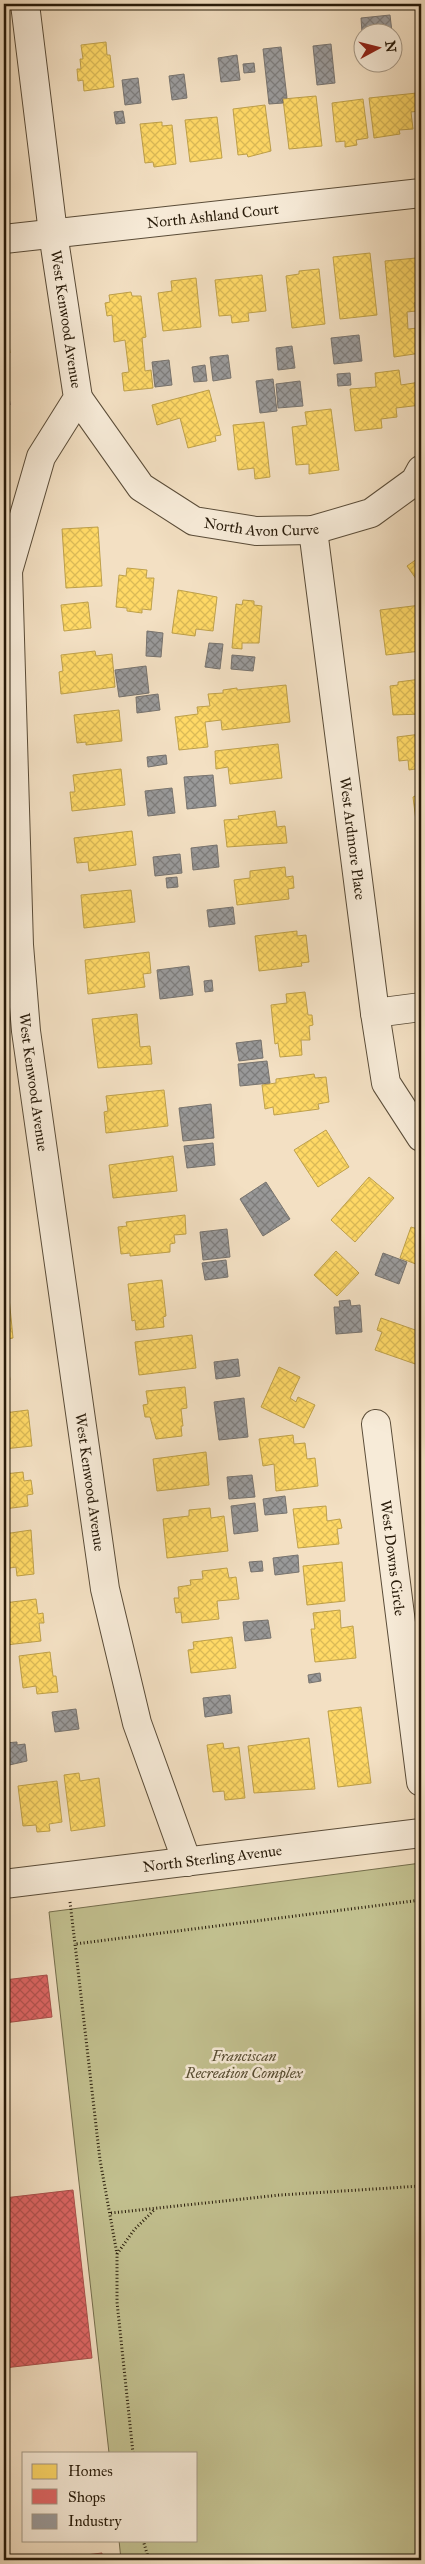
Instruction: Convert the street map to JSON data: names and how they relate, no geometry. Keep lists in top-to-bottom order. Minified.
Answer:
{"streets":{"street":["North Ashland Court","West Kenwood Avenue","North Avon Curve","West Ardmore Place","West Downs Circle","North Sterling Avenue"]},"crossings":[["North Ashland Court","West Kenwood Avenue"],["West Kenwood Avenue","North Avon Curve"],["West Kenwood Avenue","North Sterling Avenue"],["North Avon Curve","West Ardmore Place"]],"parks":["Franciscan Recreation Complex"],"legend":["Homes","Shops","Industry"],"north":"right"}
